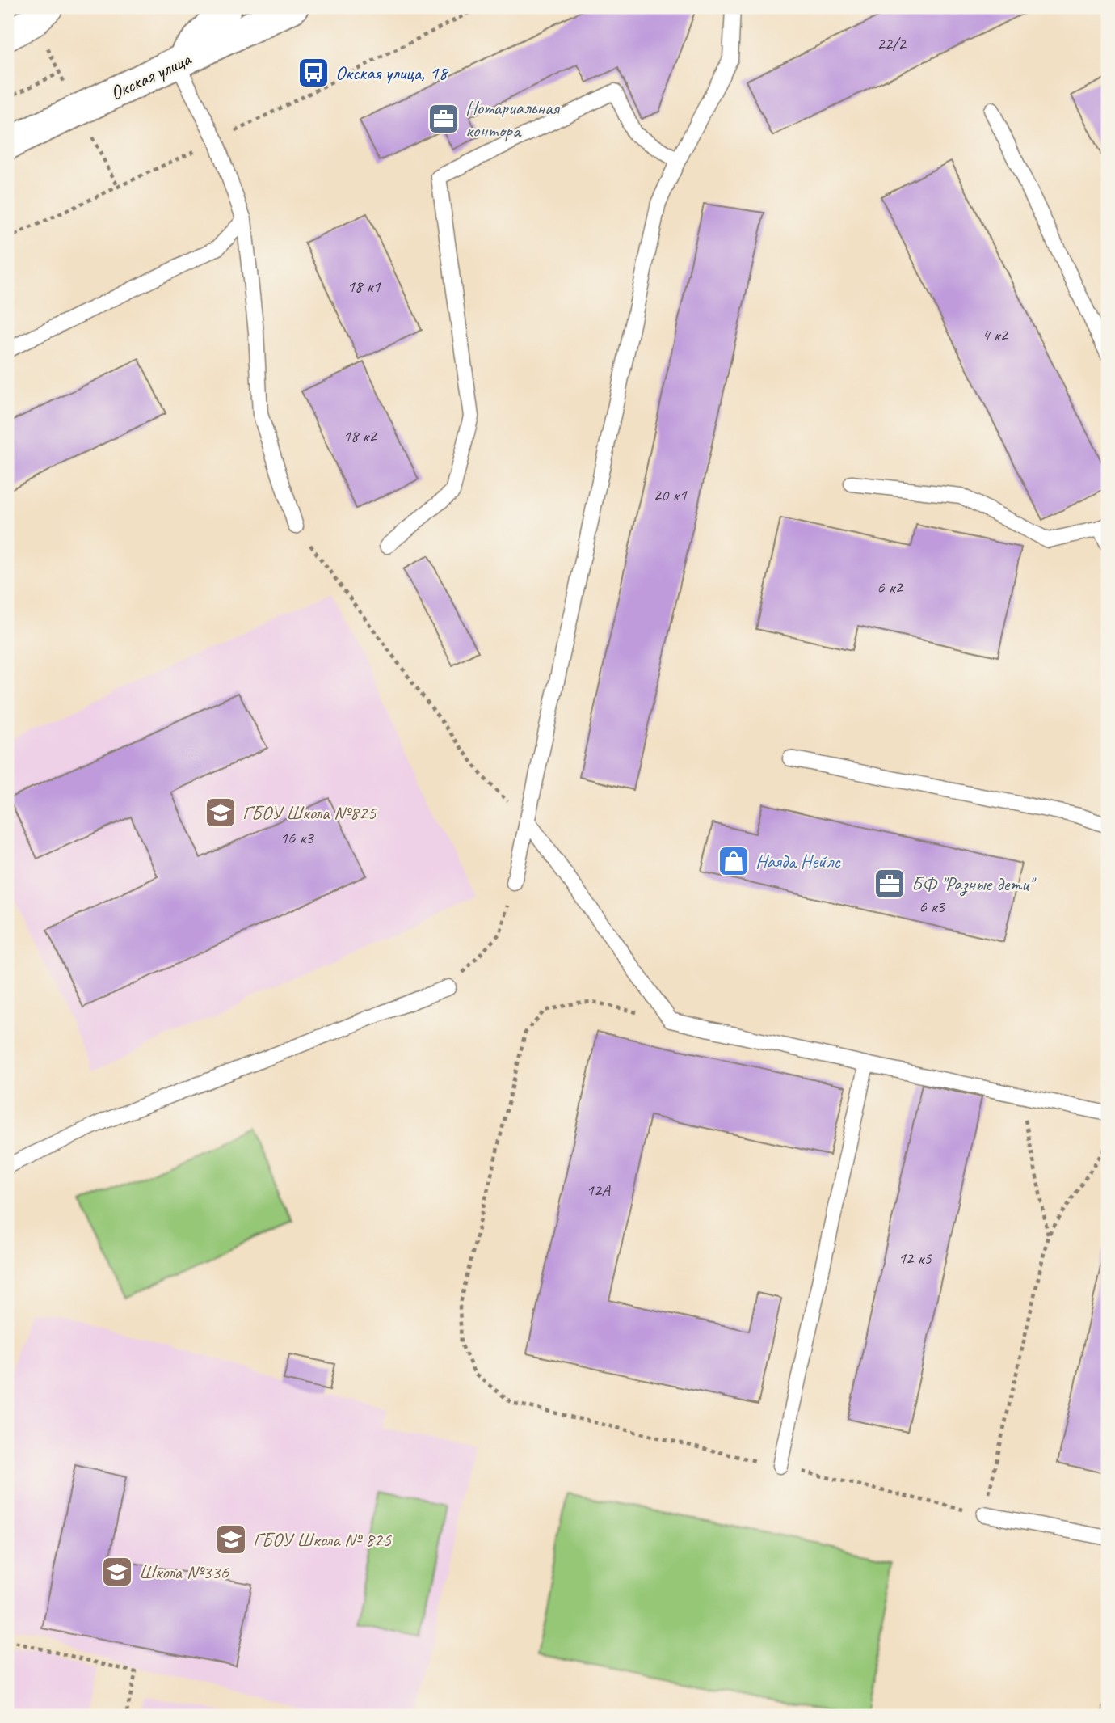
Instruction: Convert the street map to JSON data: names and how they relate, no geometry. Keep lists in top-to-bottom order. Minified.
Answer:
{"streets":{"main road":["Окская улица"]},"places":{"bus stop":["Окская улица, 18"],"office":["Нотариальная контора","БФ \"Разные дети\""],"school or university":["ГБОУ Школа №825","ГБОУ Школа № 825","Школа №336"],"shop":["Наяда Нейлс"]},"house_numbers":["22/2","18 к1","4 к2","18 к2","20 к1","6 к2","16 к3","6 к3","12А","12 к5"]}
